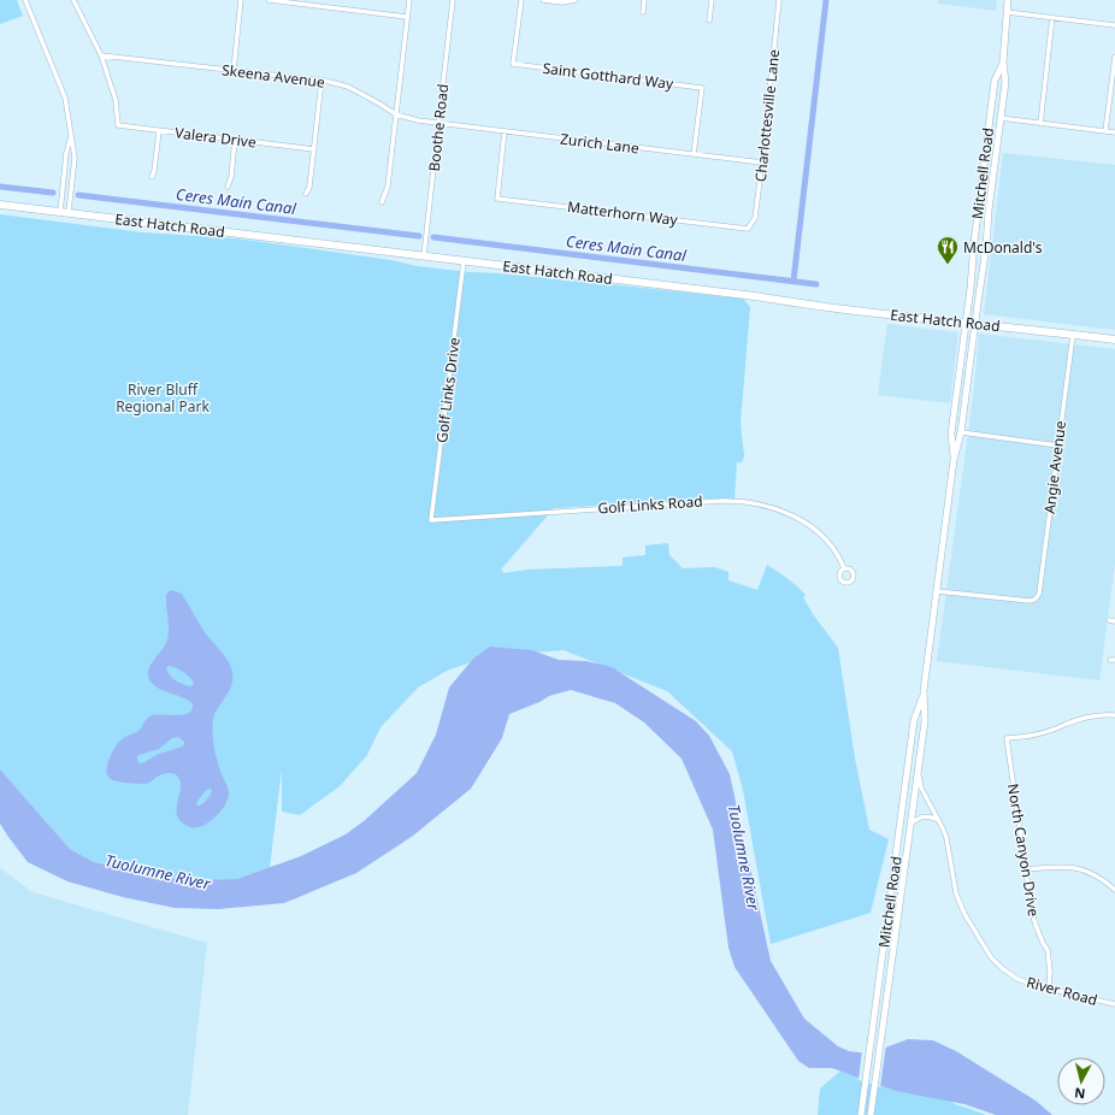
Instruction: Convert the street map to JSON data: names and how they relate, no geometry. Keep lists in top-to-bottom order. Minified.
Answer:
{"streets":{"main road":["Mitchell Road","East Hatch Road"],"street":["Skeena Avenue","Saint Gotthard Way","Charlottesville Lane","Boothe Road","Valera Drive","Zurich Lane","Matterhorn Way","Golf Links Drive","Angie Avenue","Golf Links Road","North Canyon Drive","River Road"]},"crossings":[["Skeena Avenue","Boothe Road"],["Skeena Avenue","Valera Drive"],["Skeena Avenue","Zurich Lane"],["Saint Gotthard Way","Zurich Lane"],["Charlottesville Lane","Zurich Lane"],["Charlottesville Lane","Matterhorn Way"],["Boothe Road","Zurich Lane"],["Boothe Road","East Hatch Road"],["Zurich Lane","Matterhorn Way"],["Mitchell Road","East Hatch Road"],["Mitchell Road","Angie Avenue"],["Mitchell Road","River Road"],["East Hatch Road","Golf Links Drive"],["East Hatch Road","Angie Avenue"],["Golf Links Drive","Golf Links Road"],["North Canyon Drive","River Road"]],"water":["Ceres Main Canal","Tuolumne River"],"parks":["River Bluff Regional Park"],"places":{"restaurant":["McDonald's"]},"north":"bottom"}
